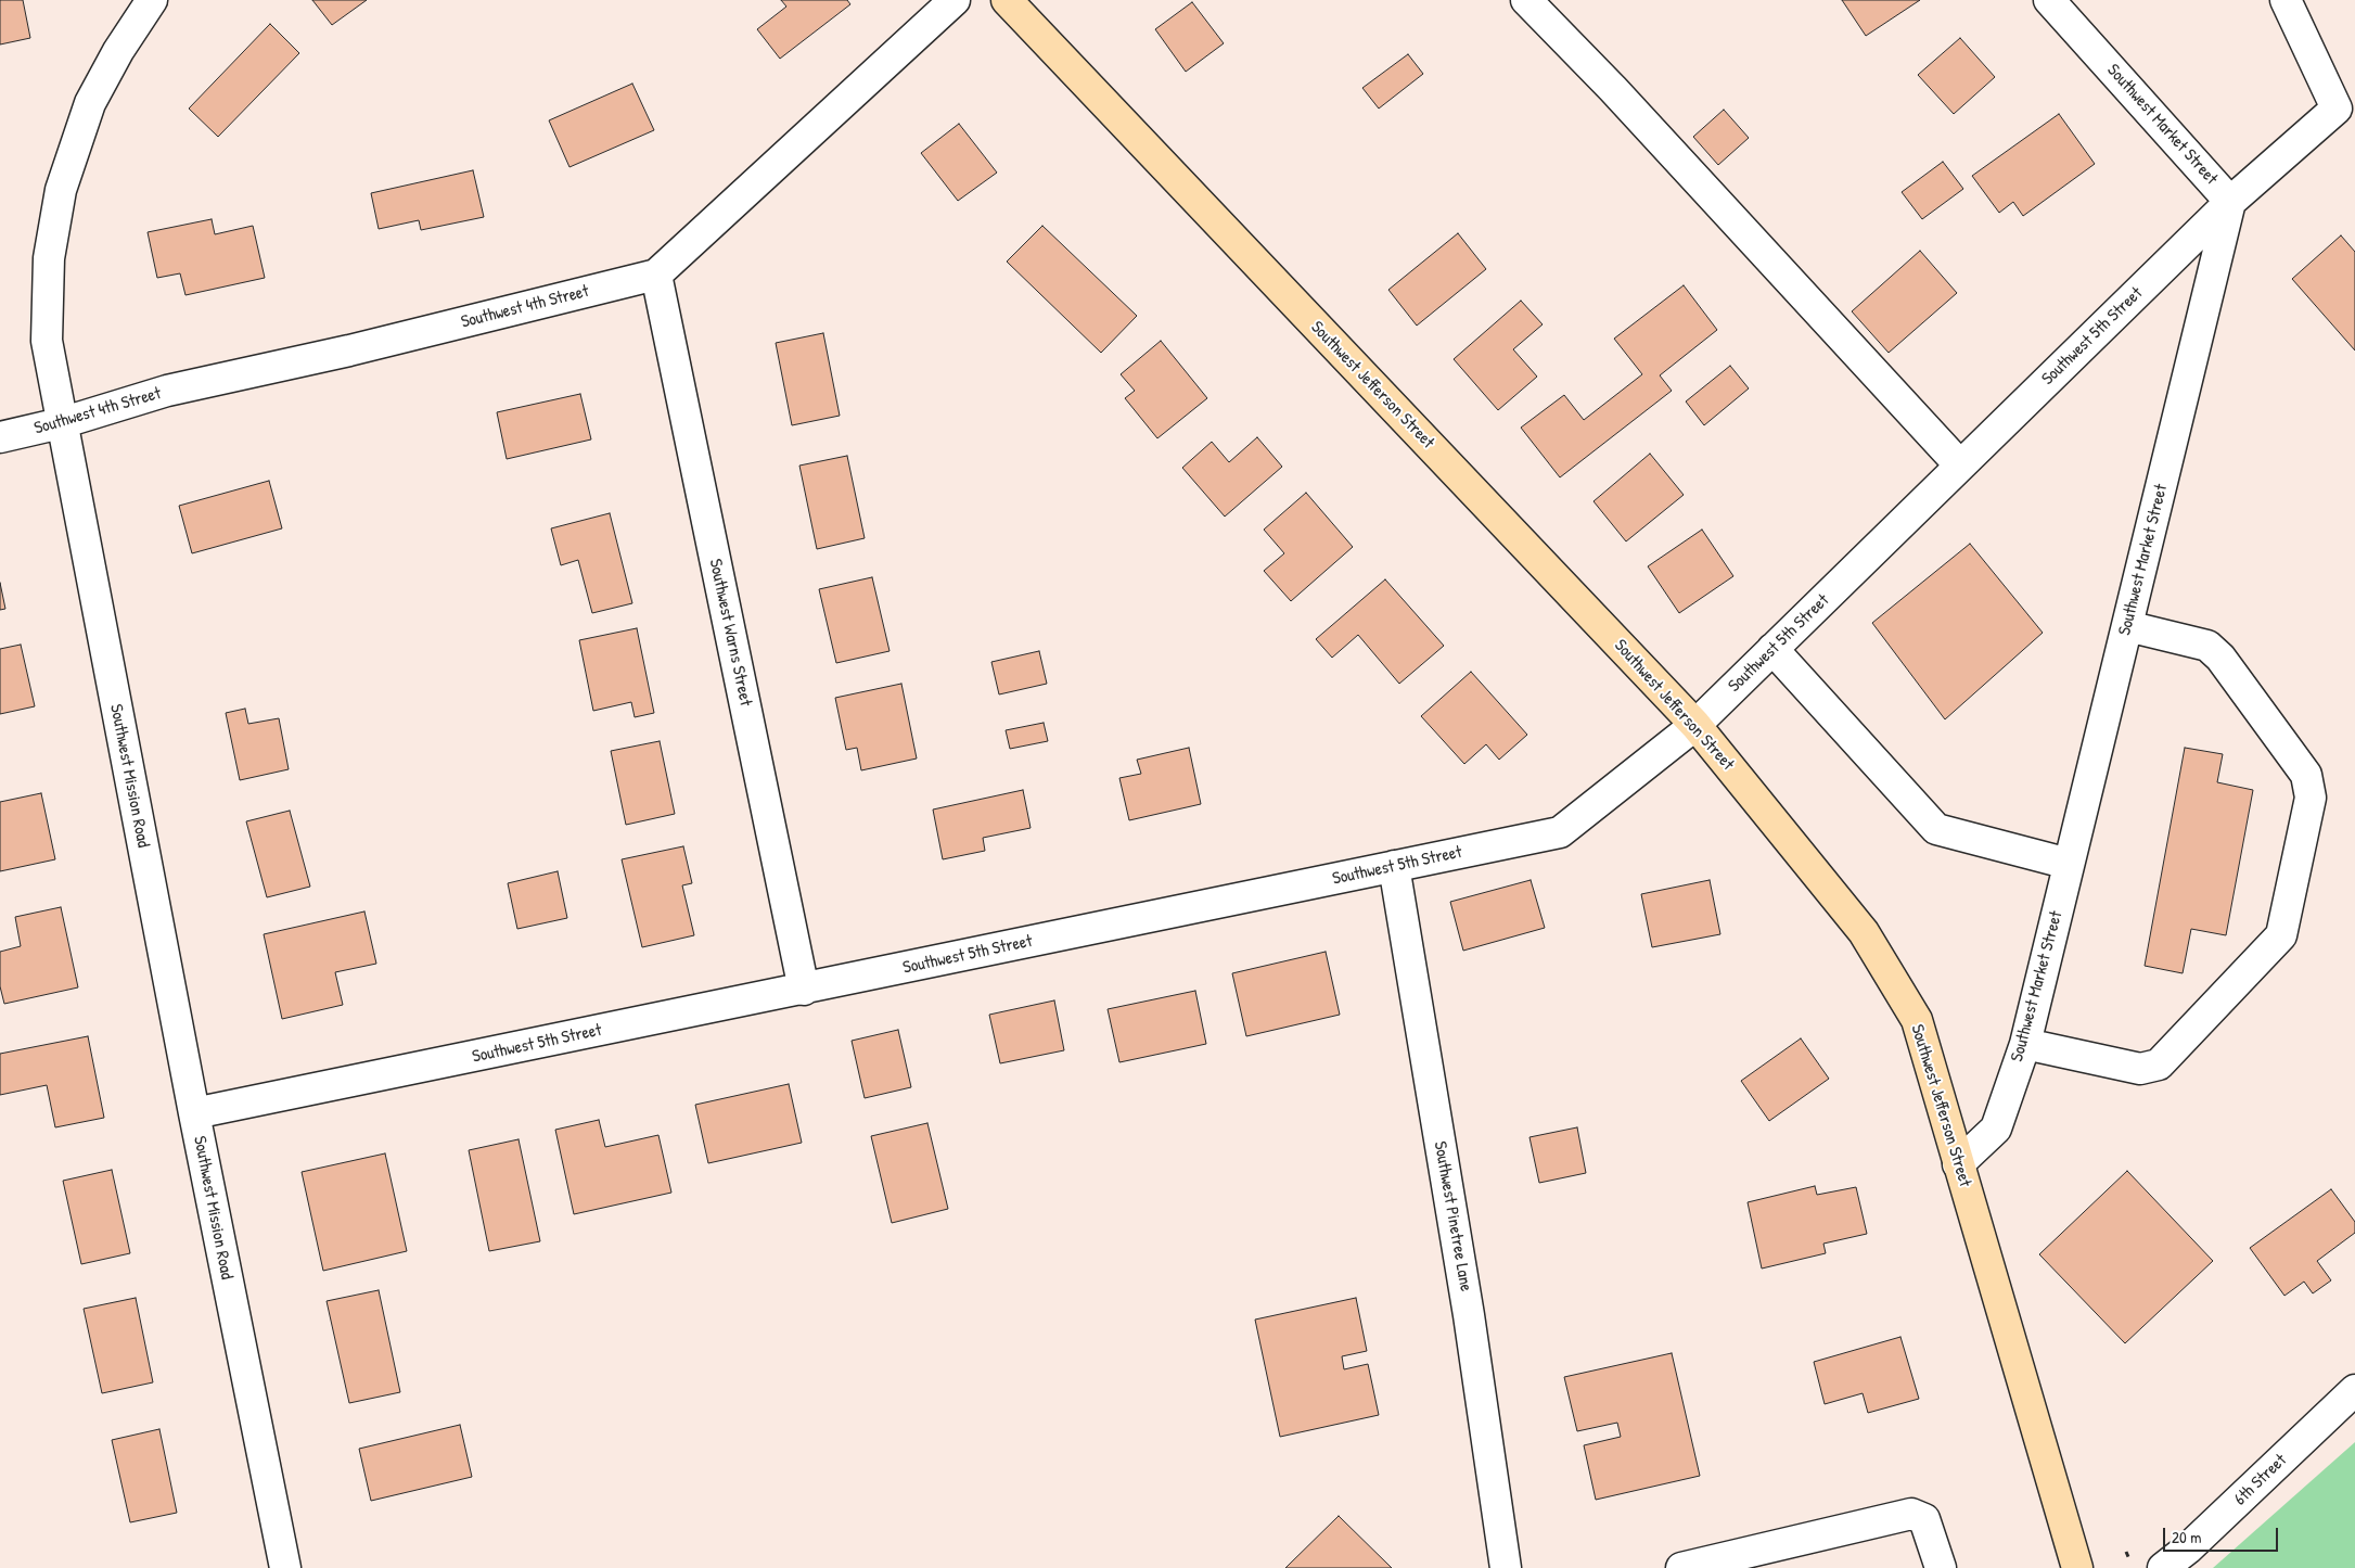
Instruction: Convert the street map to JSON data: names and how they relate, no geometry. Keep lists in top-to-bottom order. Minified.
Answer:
{"streets":{"main road":["Southwest Jefferson Street"],"street":["Southwest Market Street","Southwest 4th Street","Southwest 5th Street","Southwest Warns Street","Southwest Mission Road","Southwest Pinetree Lane","6th Street"]},"crossings":[["Southwest Market Street","Southwest 5th Street"],["Southwest Market Street","Southwest Jefferson Street"],["Southwest 4th Street","Southwest Warns Street"],["Southwest 4th Street","Southwest Mission Road"],["Southwest 5th Street","Southwest Jefferson Street"],["Southwest 5th Street","Southwest Warns Street"],["Southwest 5th Street","Southwest Mission Road"],["Southwest 5th Street","Southwest Pinetree Lane"]],"scale_bar":"20 m"}
